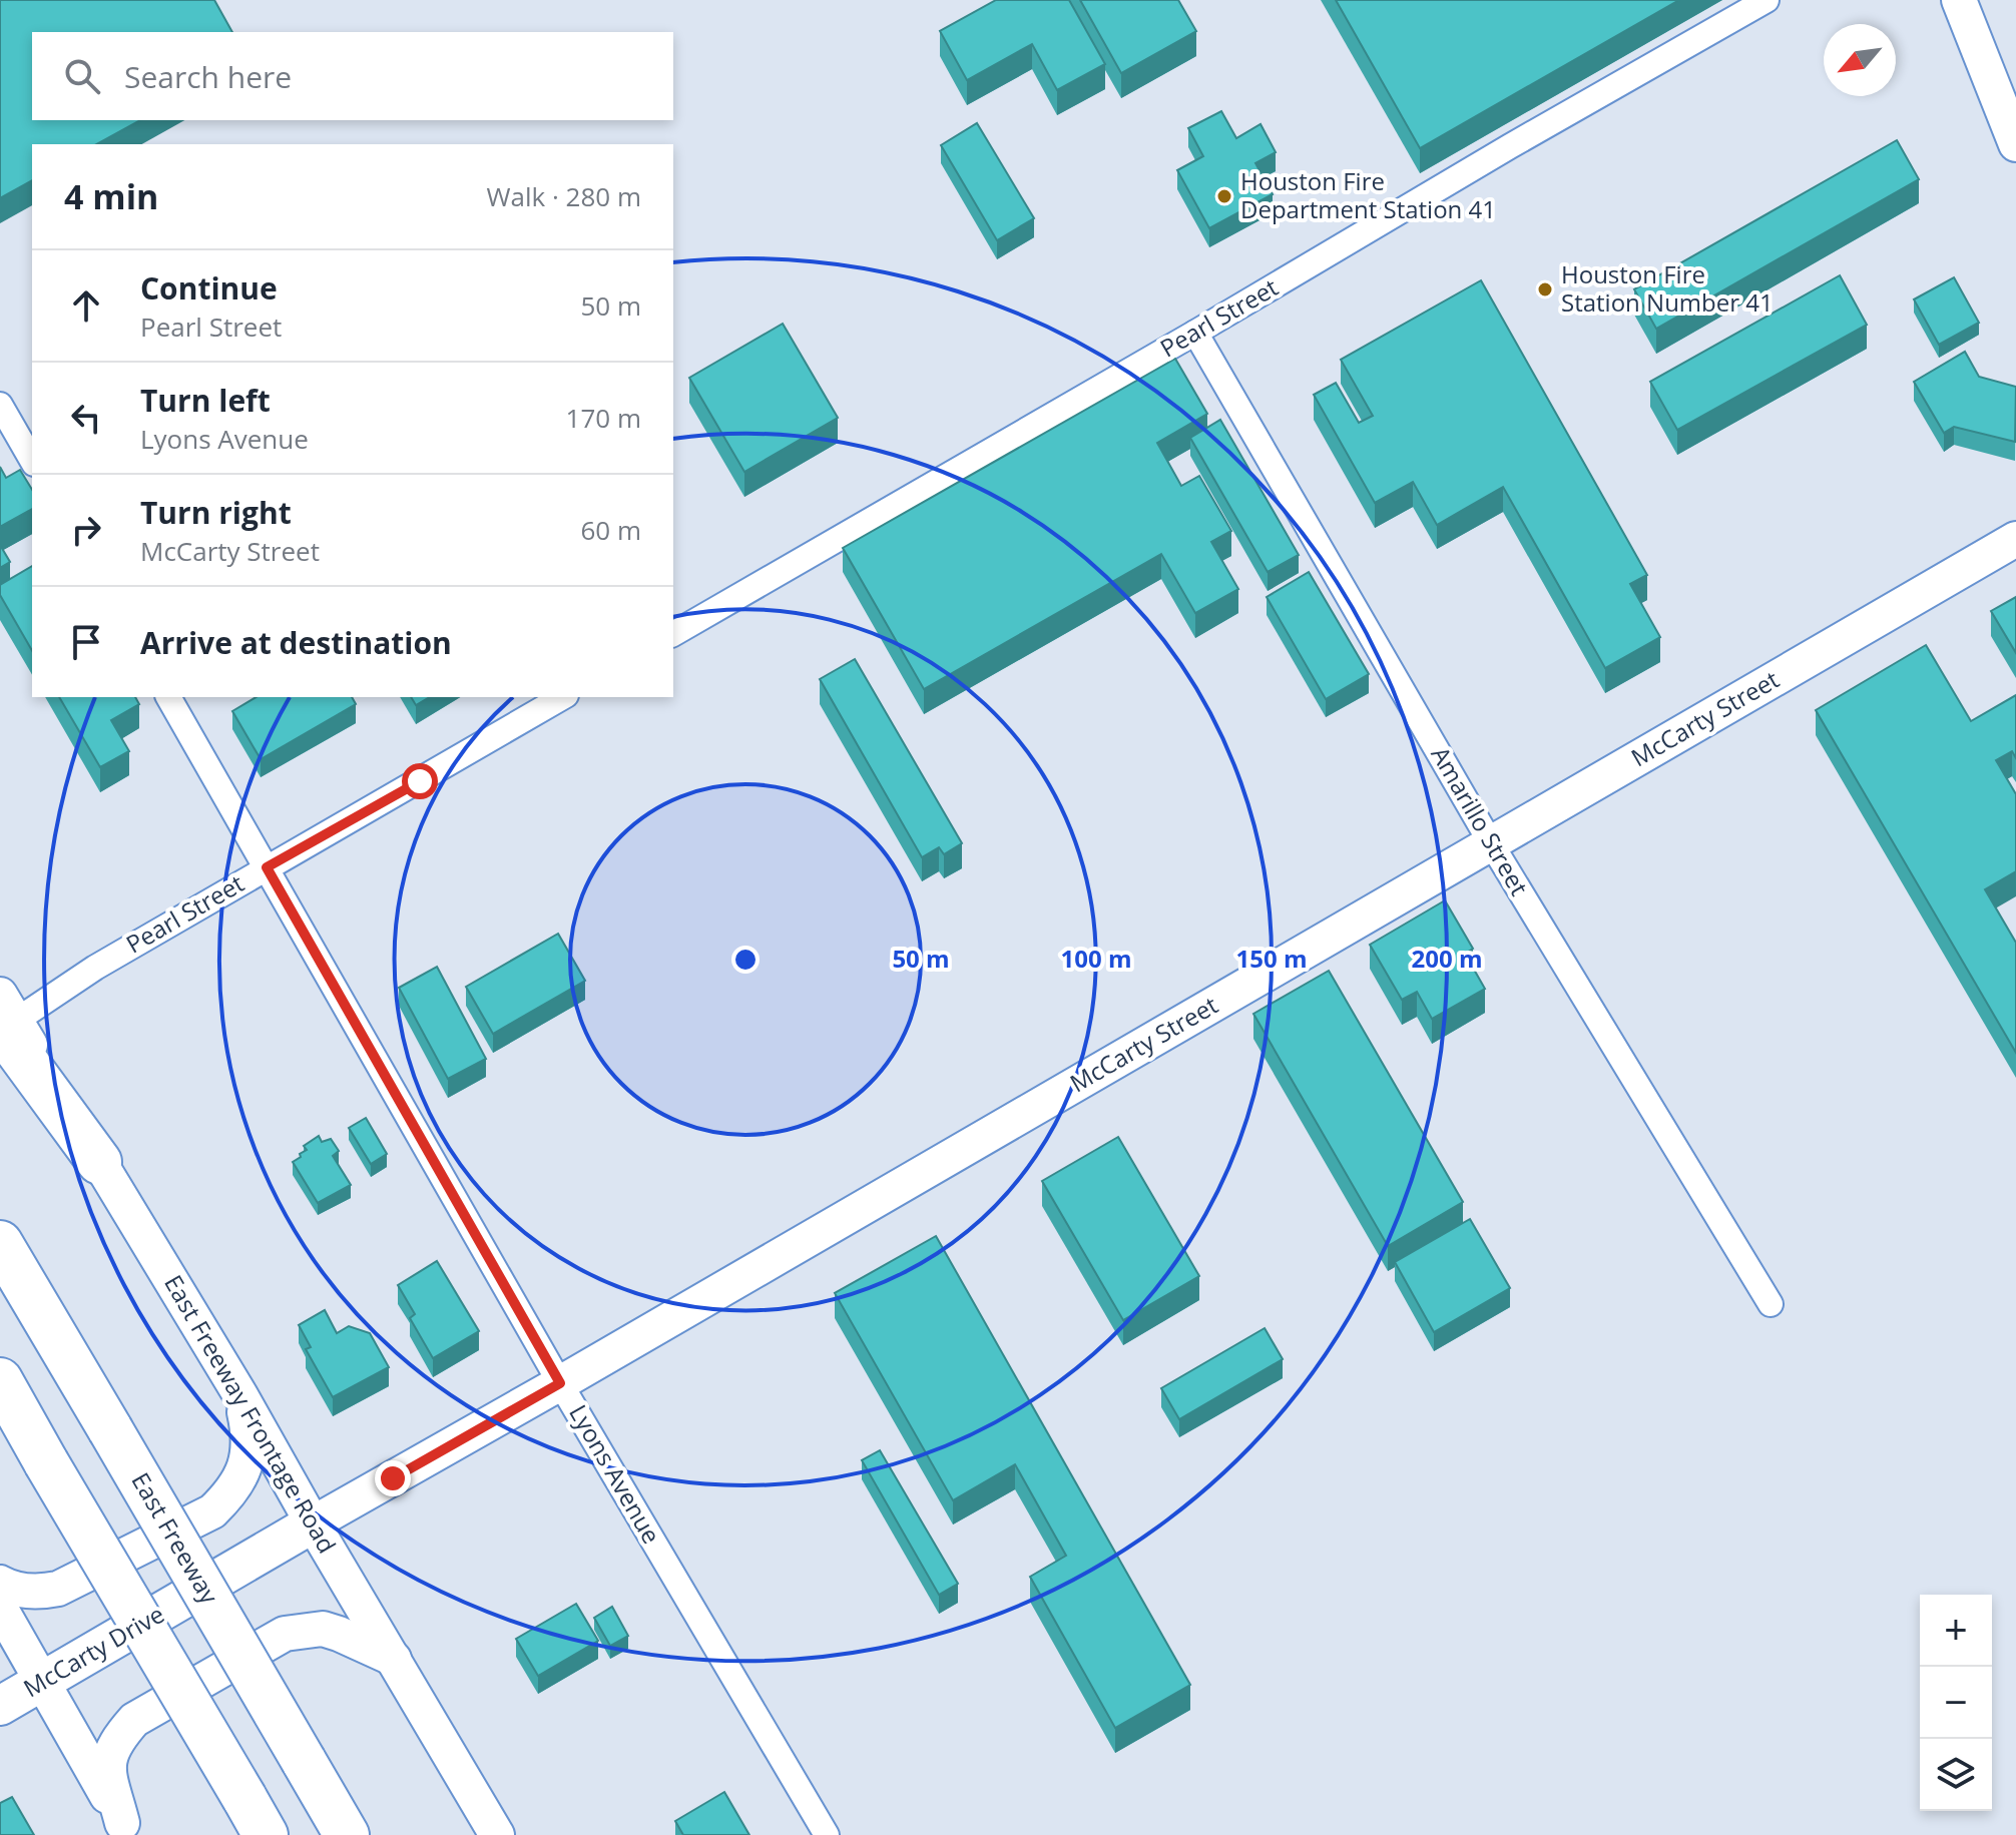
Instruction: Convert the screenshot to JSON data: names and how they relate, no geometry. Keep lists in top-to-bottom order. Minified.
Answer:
{"streets":{"highway":["East Freeway"],"main road":["McCarty Street","East Freeway Frontage Road","McCarty Drive"],"street":["Pearl Street","Amarillo Street","Lyons Avenue"]},"crossings":[["Pearl Street","Amarillo Street"],["Pearl Street","Lyons Avenue"],["McCarty Street","Amarillo Street"],["McCarty Street","East Freeway Frontage Road"],["McCarty Street","Lyons Avenue"],["McCarty Street","McCarty Drive"],["East Freeway Frontage Road","McCarty Drive"]],"places":["Houston Fire Department Station 41","Houston Fire Station Number 41"],"north":"bottom left","page":{"search":"Search here","heading":["4 min","Walk · 280 m"],"list":[["Continue","Pearl Street","50 m"],["Turn left","Lyons Avenue","170 m"],["Turn right","McCarty Street","60 m"],"Arrive at destination"],"map_buttons":["+","−"]},"rings":["50 m","100 m","150 m","200 m"]}
